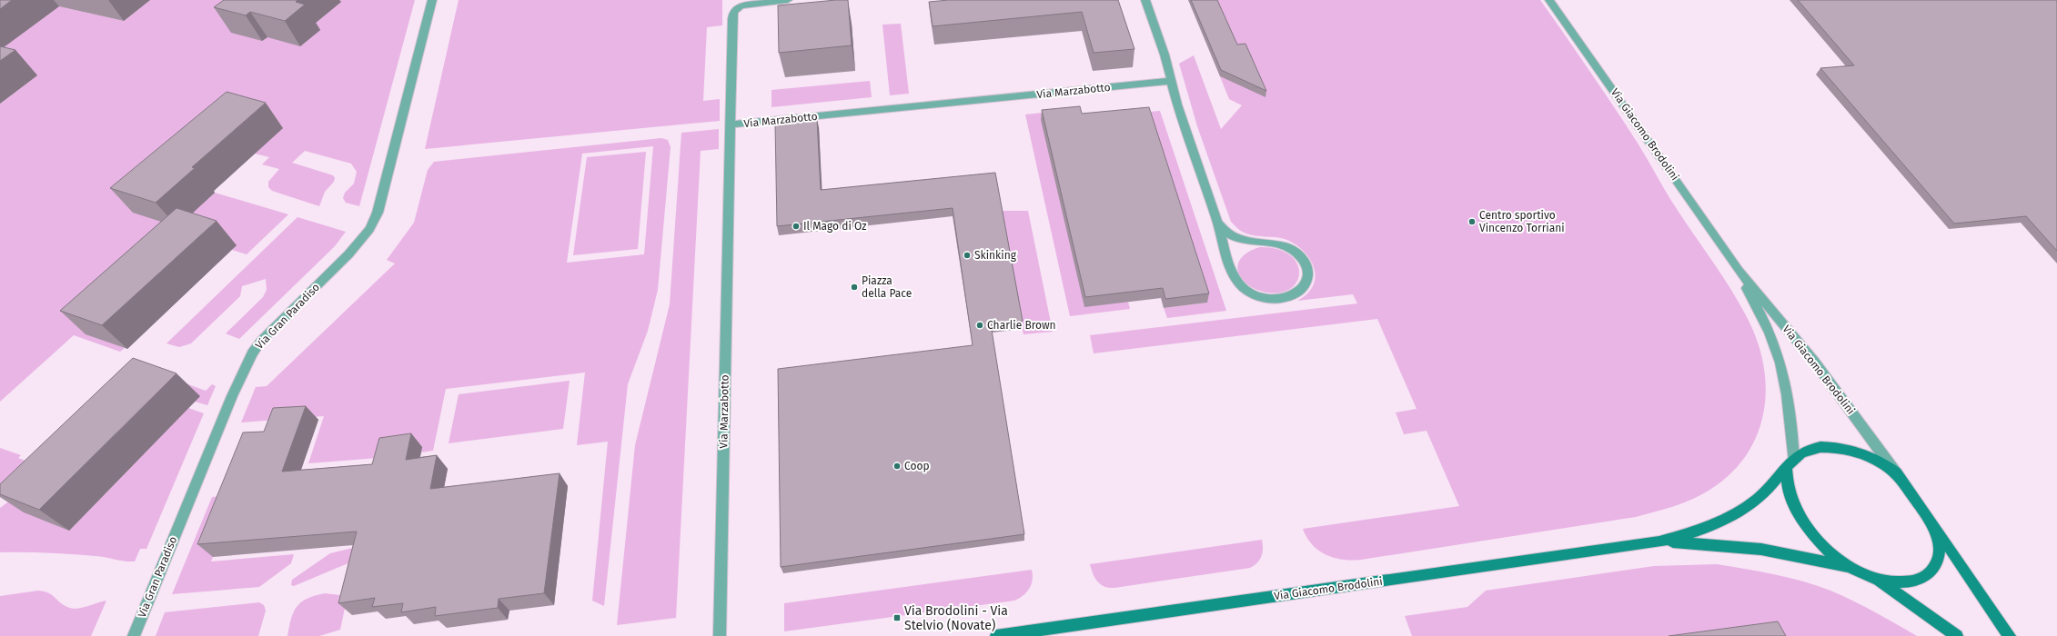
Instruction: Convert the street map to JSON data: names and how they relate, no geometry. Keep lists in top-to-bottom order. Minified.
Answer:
{"streets":{"street":["Via Marzabotto","Via Giacomo Brodolini","Via Gran Paradiso"]},"places":{"other":["Centro sportivo Vincenzo Torriani","Il Mago di Oz","Skinking","Piazza della Pace","Charlie Brown","Coop"],"transit":["Via Brodolini - Via Stelvio (Novate)"]}}
